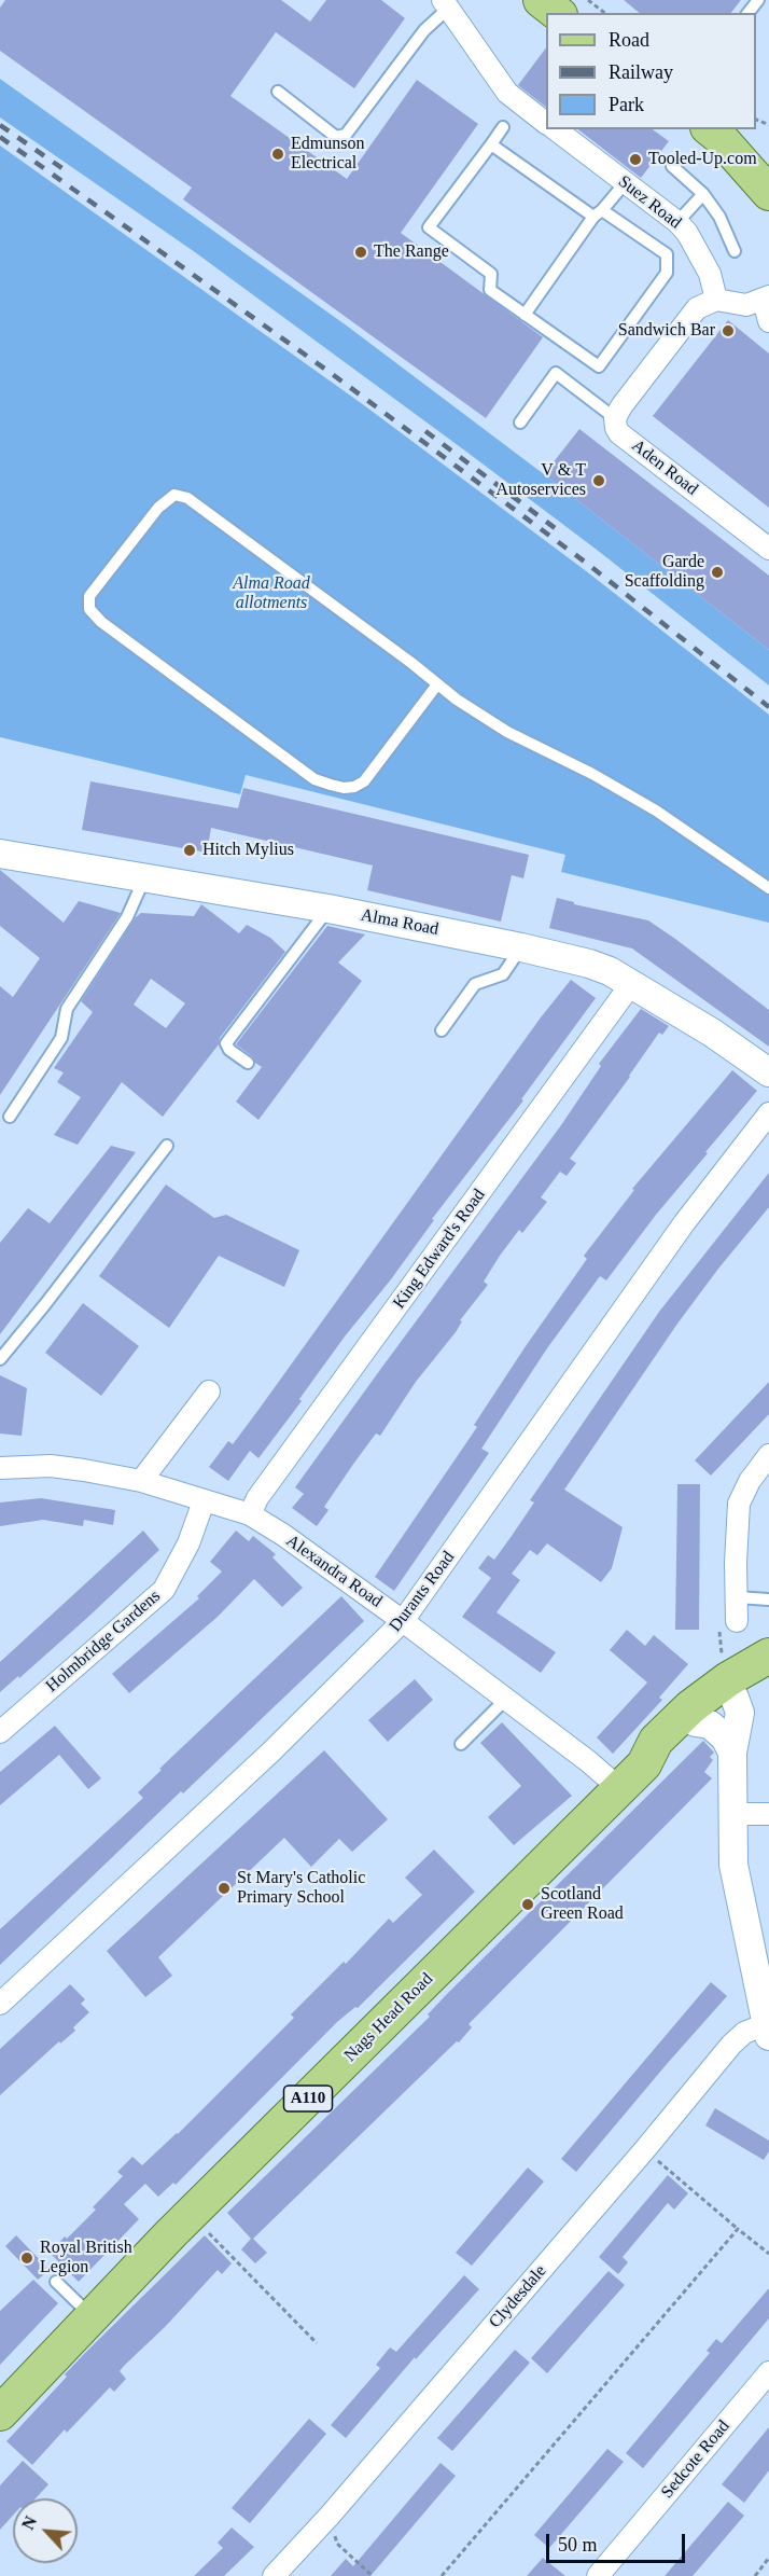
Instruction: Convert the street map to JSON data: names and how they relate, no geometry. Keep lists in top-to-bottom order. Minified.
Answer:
{"streets":{"main road":["Nags Head Road","A110"],"street":["Suez Road","Aden Road","Alma Road","King Edward's Road","Alexandra Road","Durants Road","Holmbridge Gardens","Clydesdale","Sedcote Road"]},"crossings":[["Alma Road","King Edward's Road"],["King Edward's Road","Alexandra Road"],["Alexandra Road","Durants Road"],["Alexandra Road","Holmbridge Gardens"],["Alexandra Road","Nags Head Road"],["Nags Head Road","A110"]],"parks":["Alma Road allotments"],"places":["Edmunson Electrical","Tooled-Up.com","The Range","Sandwich Bar","V & T Autoservices","Garde Scaffolding","Hitch Mylius","St Mary's Catholic Primary School","Scotland Green Road","Royal British Legion"],"legend":["Road","Railway","Park"],"scale_bar":"50 m","north":"top left"}
